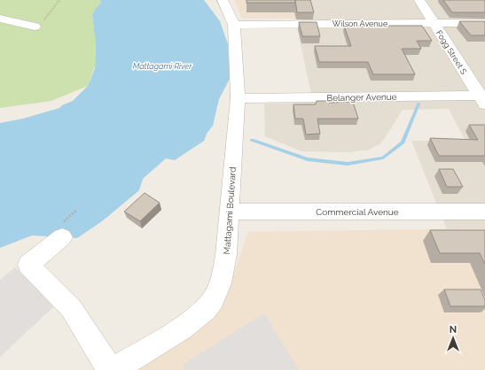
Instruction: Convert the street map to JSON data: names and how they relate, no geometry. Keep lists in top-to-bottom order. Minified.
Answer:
{"streets":{"street":["Wilson Avenue","Fogg Street S","Belanger Avenue","Mattagami Boulevard","Commercial Avenue"]},"crossings":[["Wilson Avenue","Fogg Street S"],["Wilson Avenue","Mattagami Boulevard"],["Fogg Street S","Belanger Avenue"],["Belanger Avenue","Mattagami Boulevard"],["Mattagami Boulevard","Commercial Avenue"]],"water":["Mattagami River"],"north":"top"}
